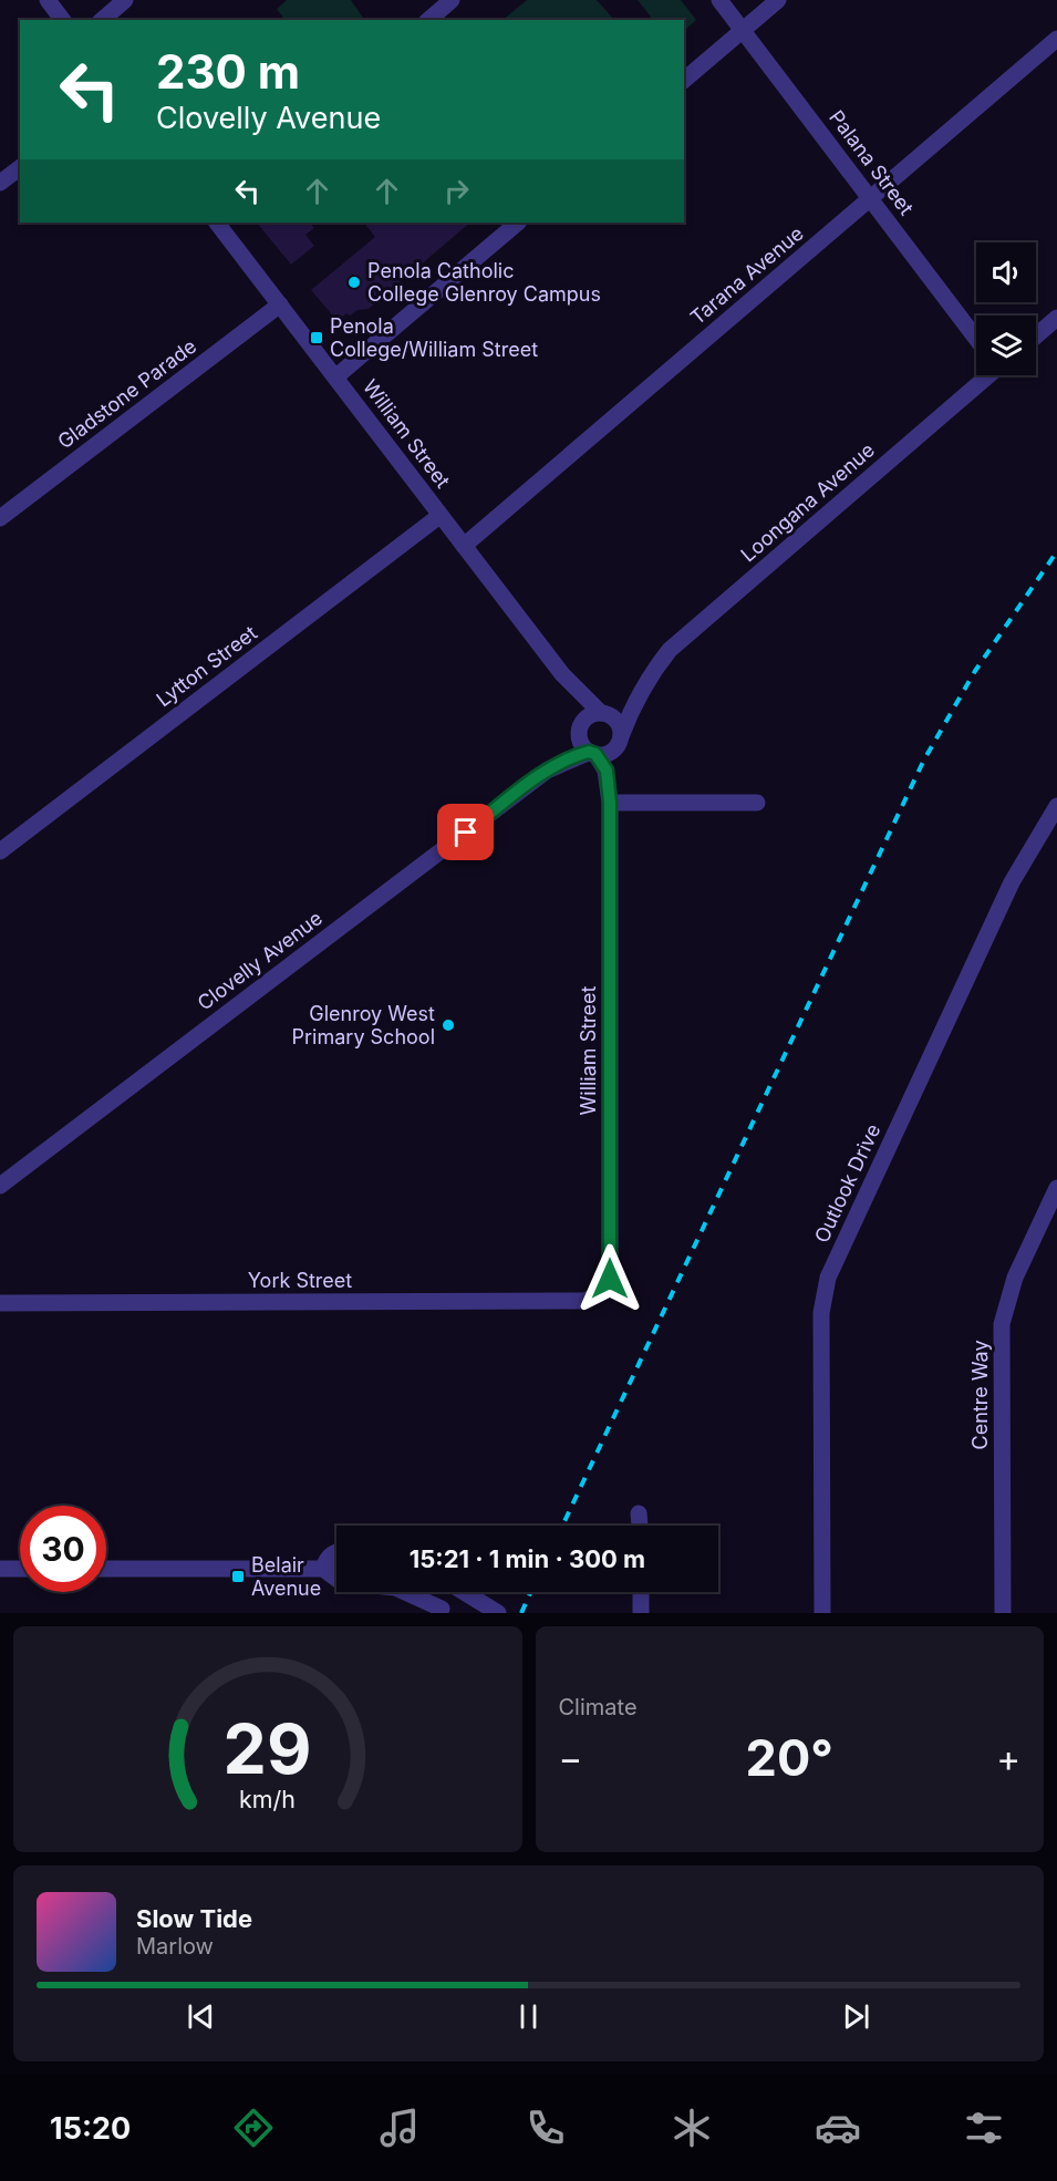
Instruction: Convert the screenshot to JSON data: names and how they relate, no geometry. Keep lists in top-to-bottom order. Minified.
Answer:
{"streets":{"street":["Palana Street","Tarana Avenue","Gladstone Parade","William Street","Loongana Avenue","Lytton Street","Clovelly Avenue","Outlook Drive","York Street","Centre Way"]},"crossings":[["Palana Street","Tarana Avenue"],["Tarana Avenue","William Street"],["Gladstone Parade","William Street"],["William Street","Loongana Avenue"],["William Street","Lytton Street"],["William Street","Clovelly Avenue"],["William Street","York Street"],["Loongana Avenue","Clovelly Avenue"]],"places":{"other":["Penola Catholic College Glenroy Campus","Glenroy West Primary School"],"transit":["Penola College/William Street","Belair Avenue"]},"page":{"turn":["230 m","Clovelly Avenue"],"limit":"30","trip":"15:21 · 1 min · 300 m","tile":"Climate","heat":["−","20°","+"],"song":["Slow Tide","Marlow"],"tabs":"15:20","gauge":["29","km/h"]}}
